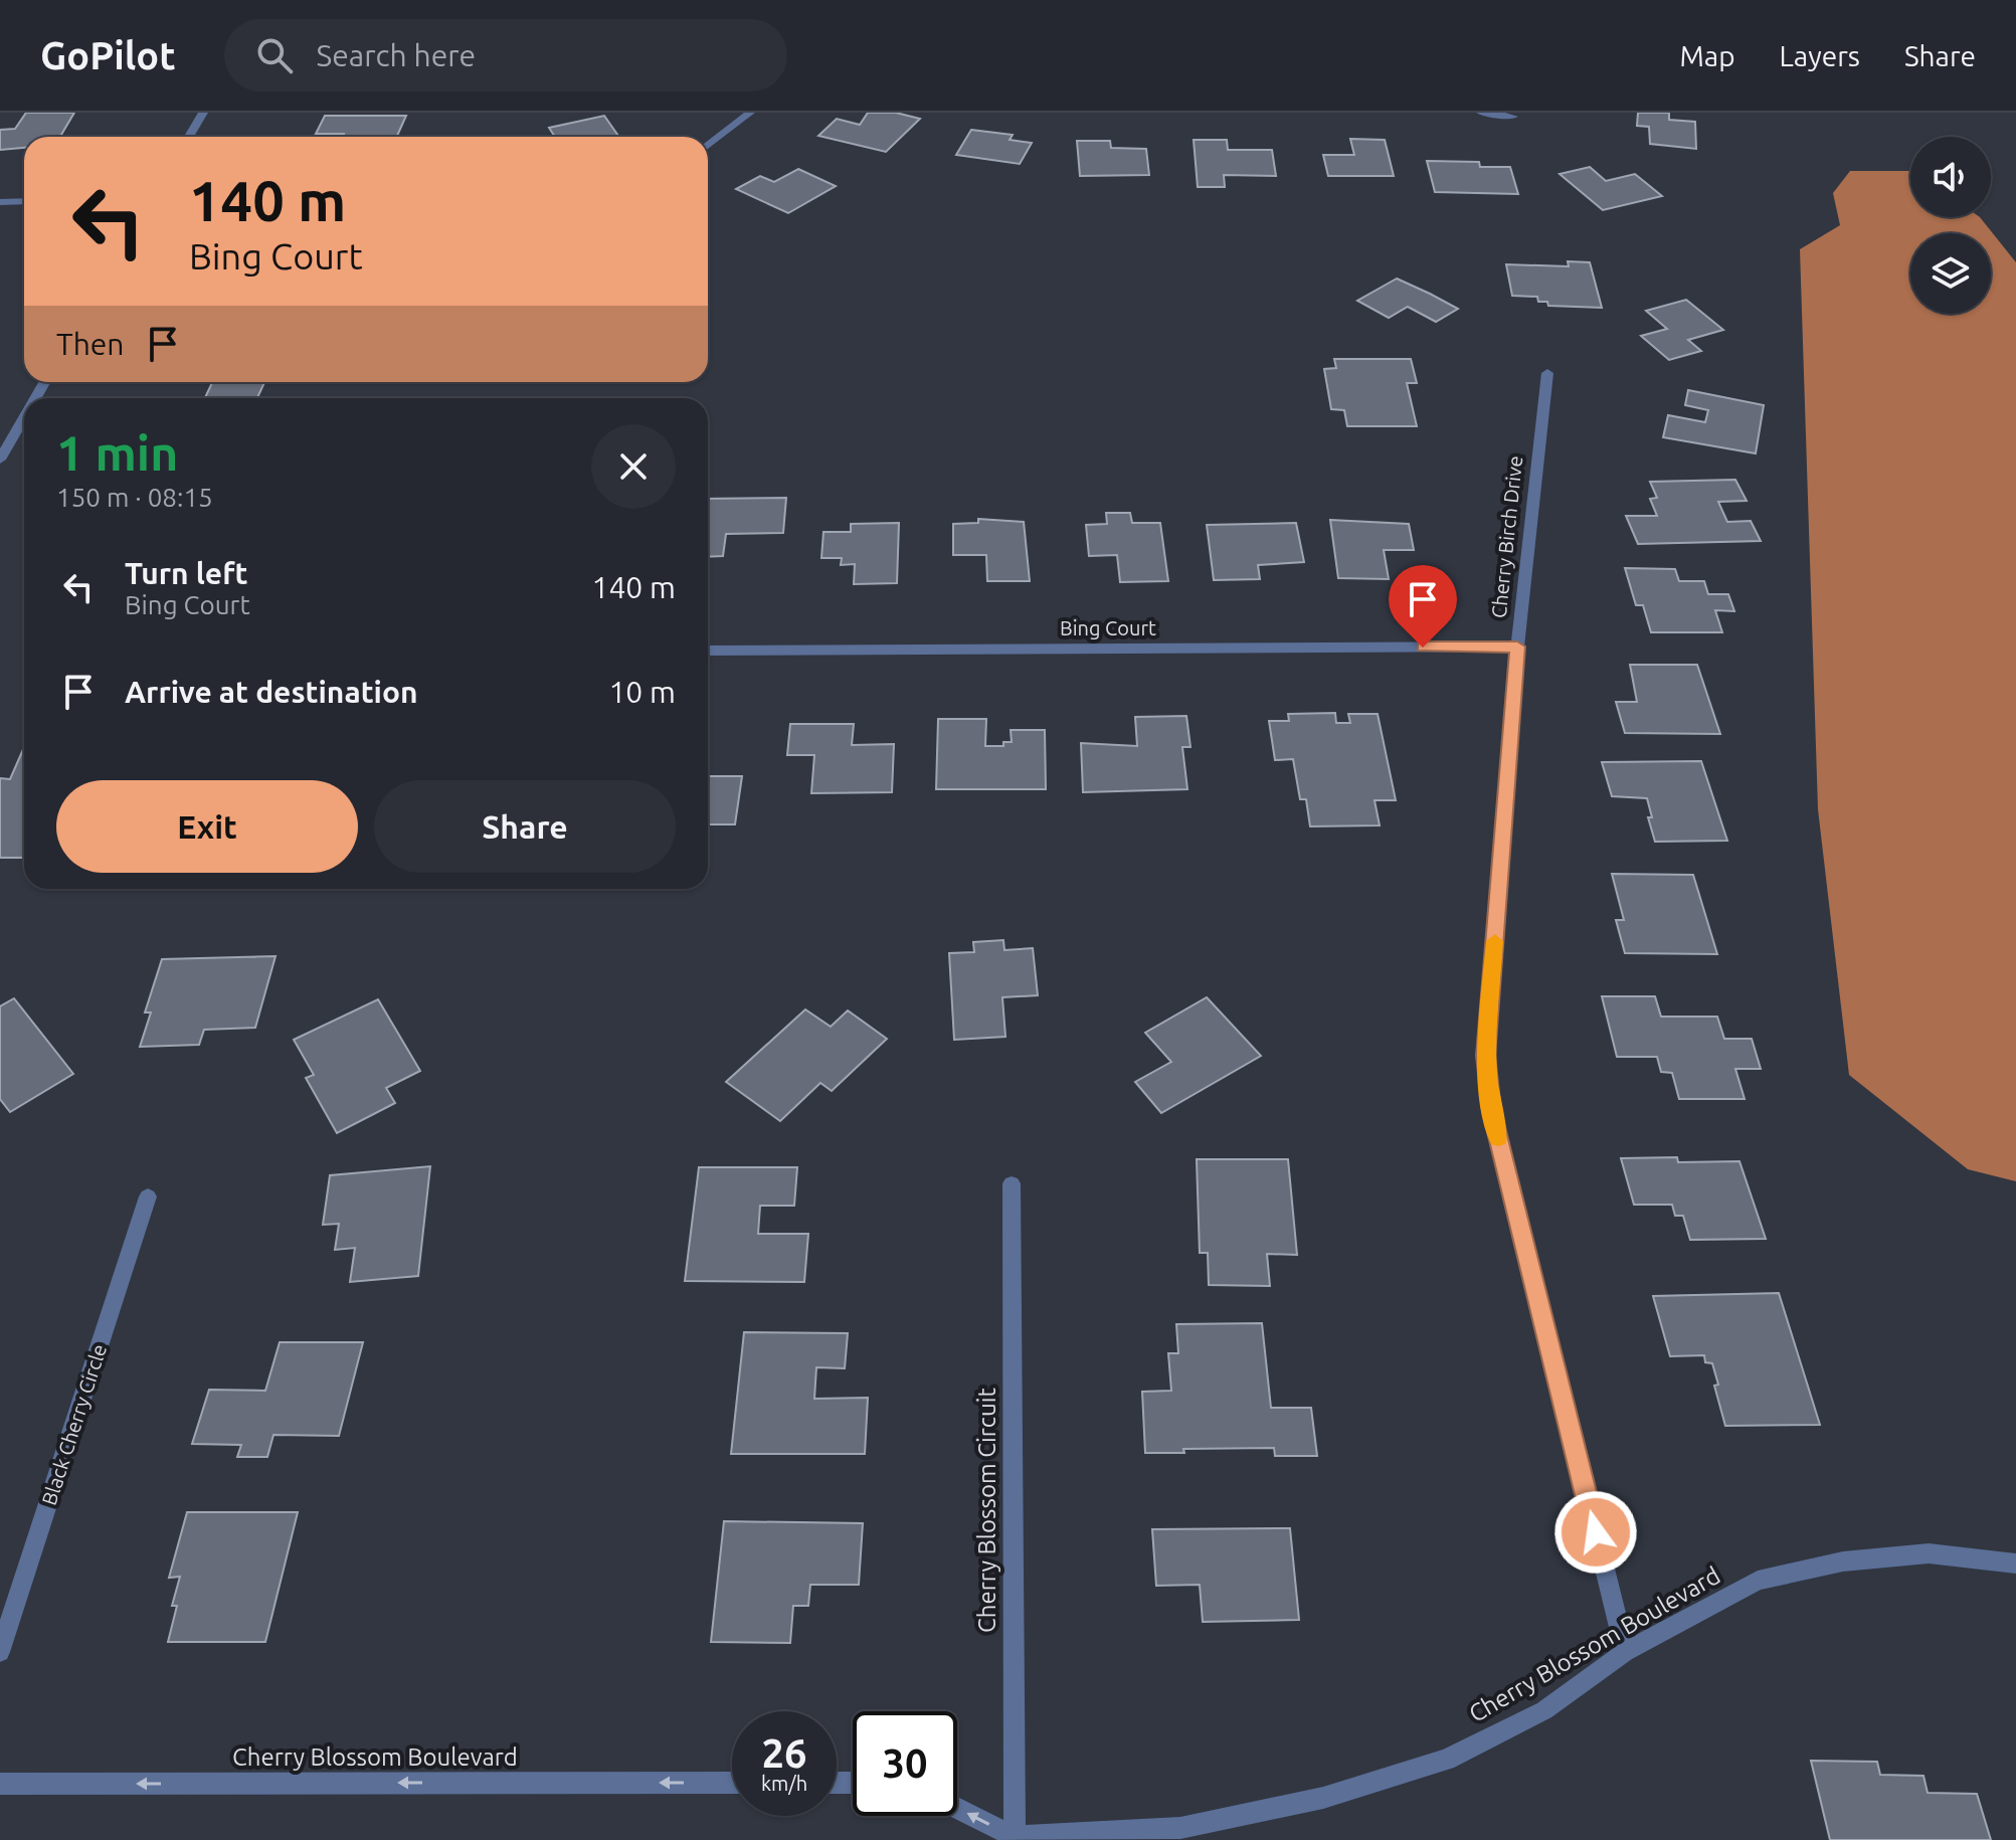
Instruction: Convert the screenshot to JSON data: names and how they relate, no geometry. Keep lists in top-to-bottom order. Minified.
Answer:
{"streets":{"street":["Cherry Birch Drive","Bing Court","Black Cherry Circle","Cherry Blossom Circuit","Cherry Blossom Boulevard"]},"crossings":[["Cherry Birch Drive","Bing Court"],["Cherry Birch Drive","Cherry Blossom Boulevard"],["Cherry Blossom Circuit","Cherry Blossom Boulevard"]],"one_way":["Cherry Blossom Boulevard"],"page":{"header":"GoPilot","search":"Search here","nav":["Map","Layers","Share"],"turn":["140 m","Bing Court"],"then":"Then","heading":["1 min","150 m · 08:15"],"list":[{"name":"Turn left","note":"Bing Court","value":"140 m"},{"name":"Arrive at destination","value":"10 m"}],"buttons":["Exit","Share"],"speed":"26 km/h","limit":"30"}}
